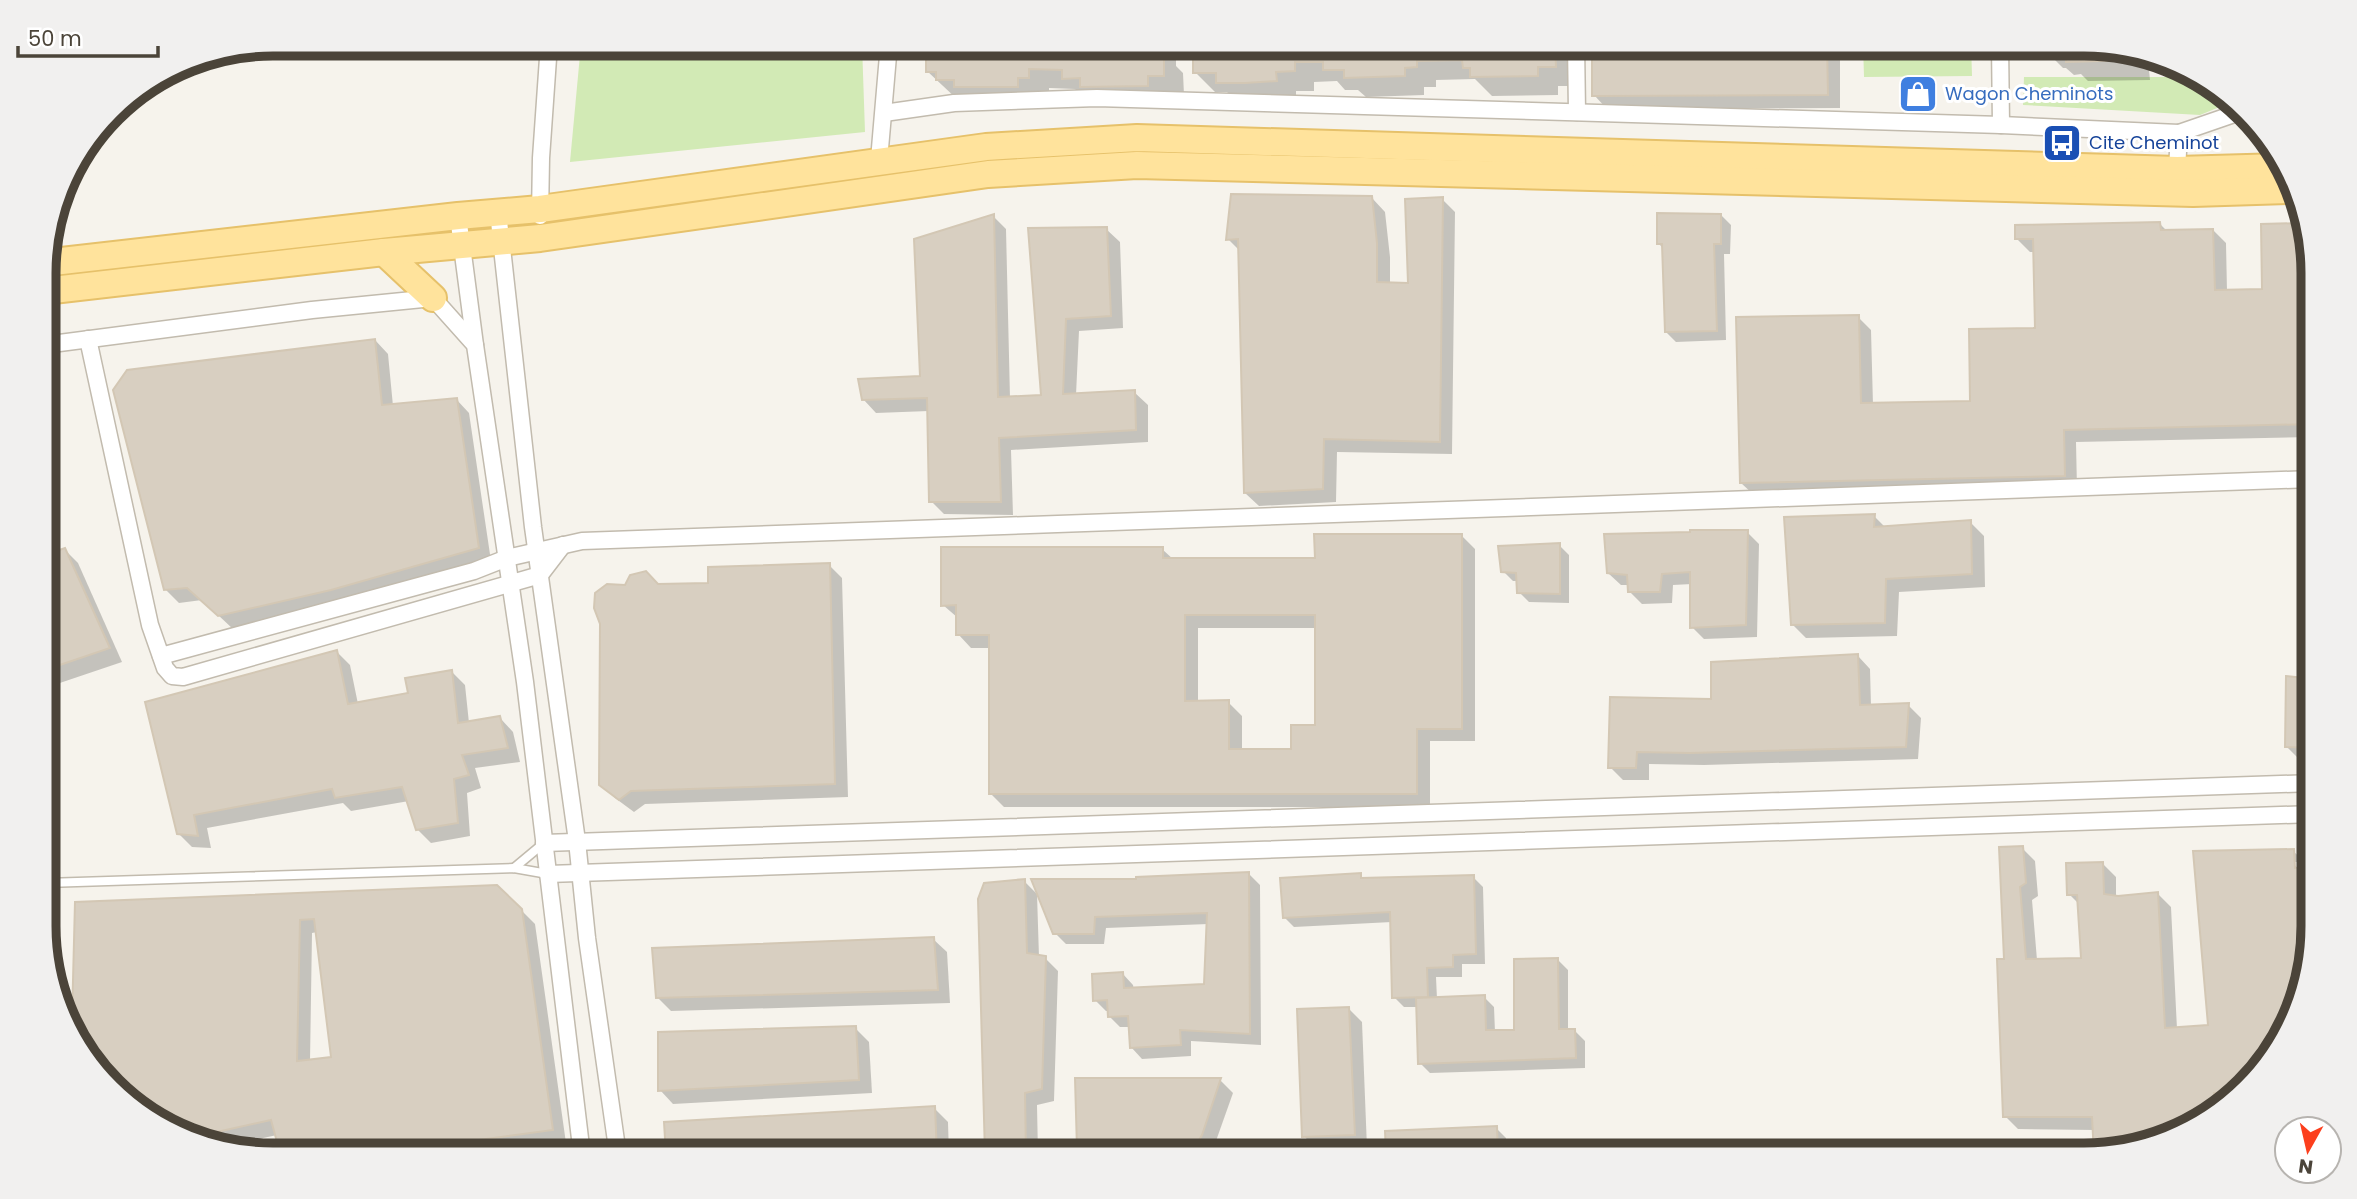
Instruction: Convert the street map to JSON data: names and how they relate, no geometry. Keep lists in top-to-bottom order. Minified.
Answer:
{"places":{"shop":["Wagon Cheminots"],"bus stop":["Cite Cheminot"]},"scale_bar":"50 m","north":"bottom"}
